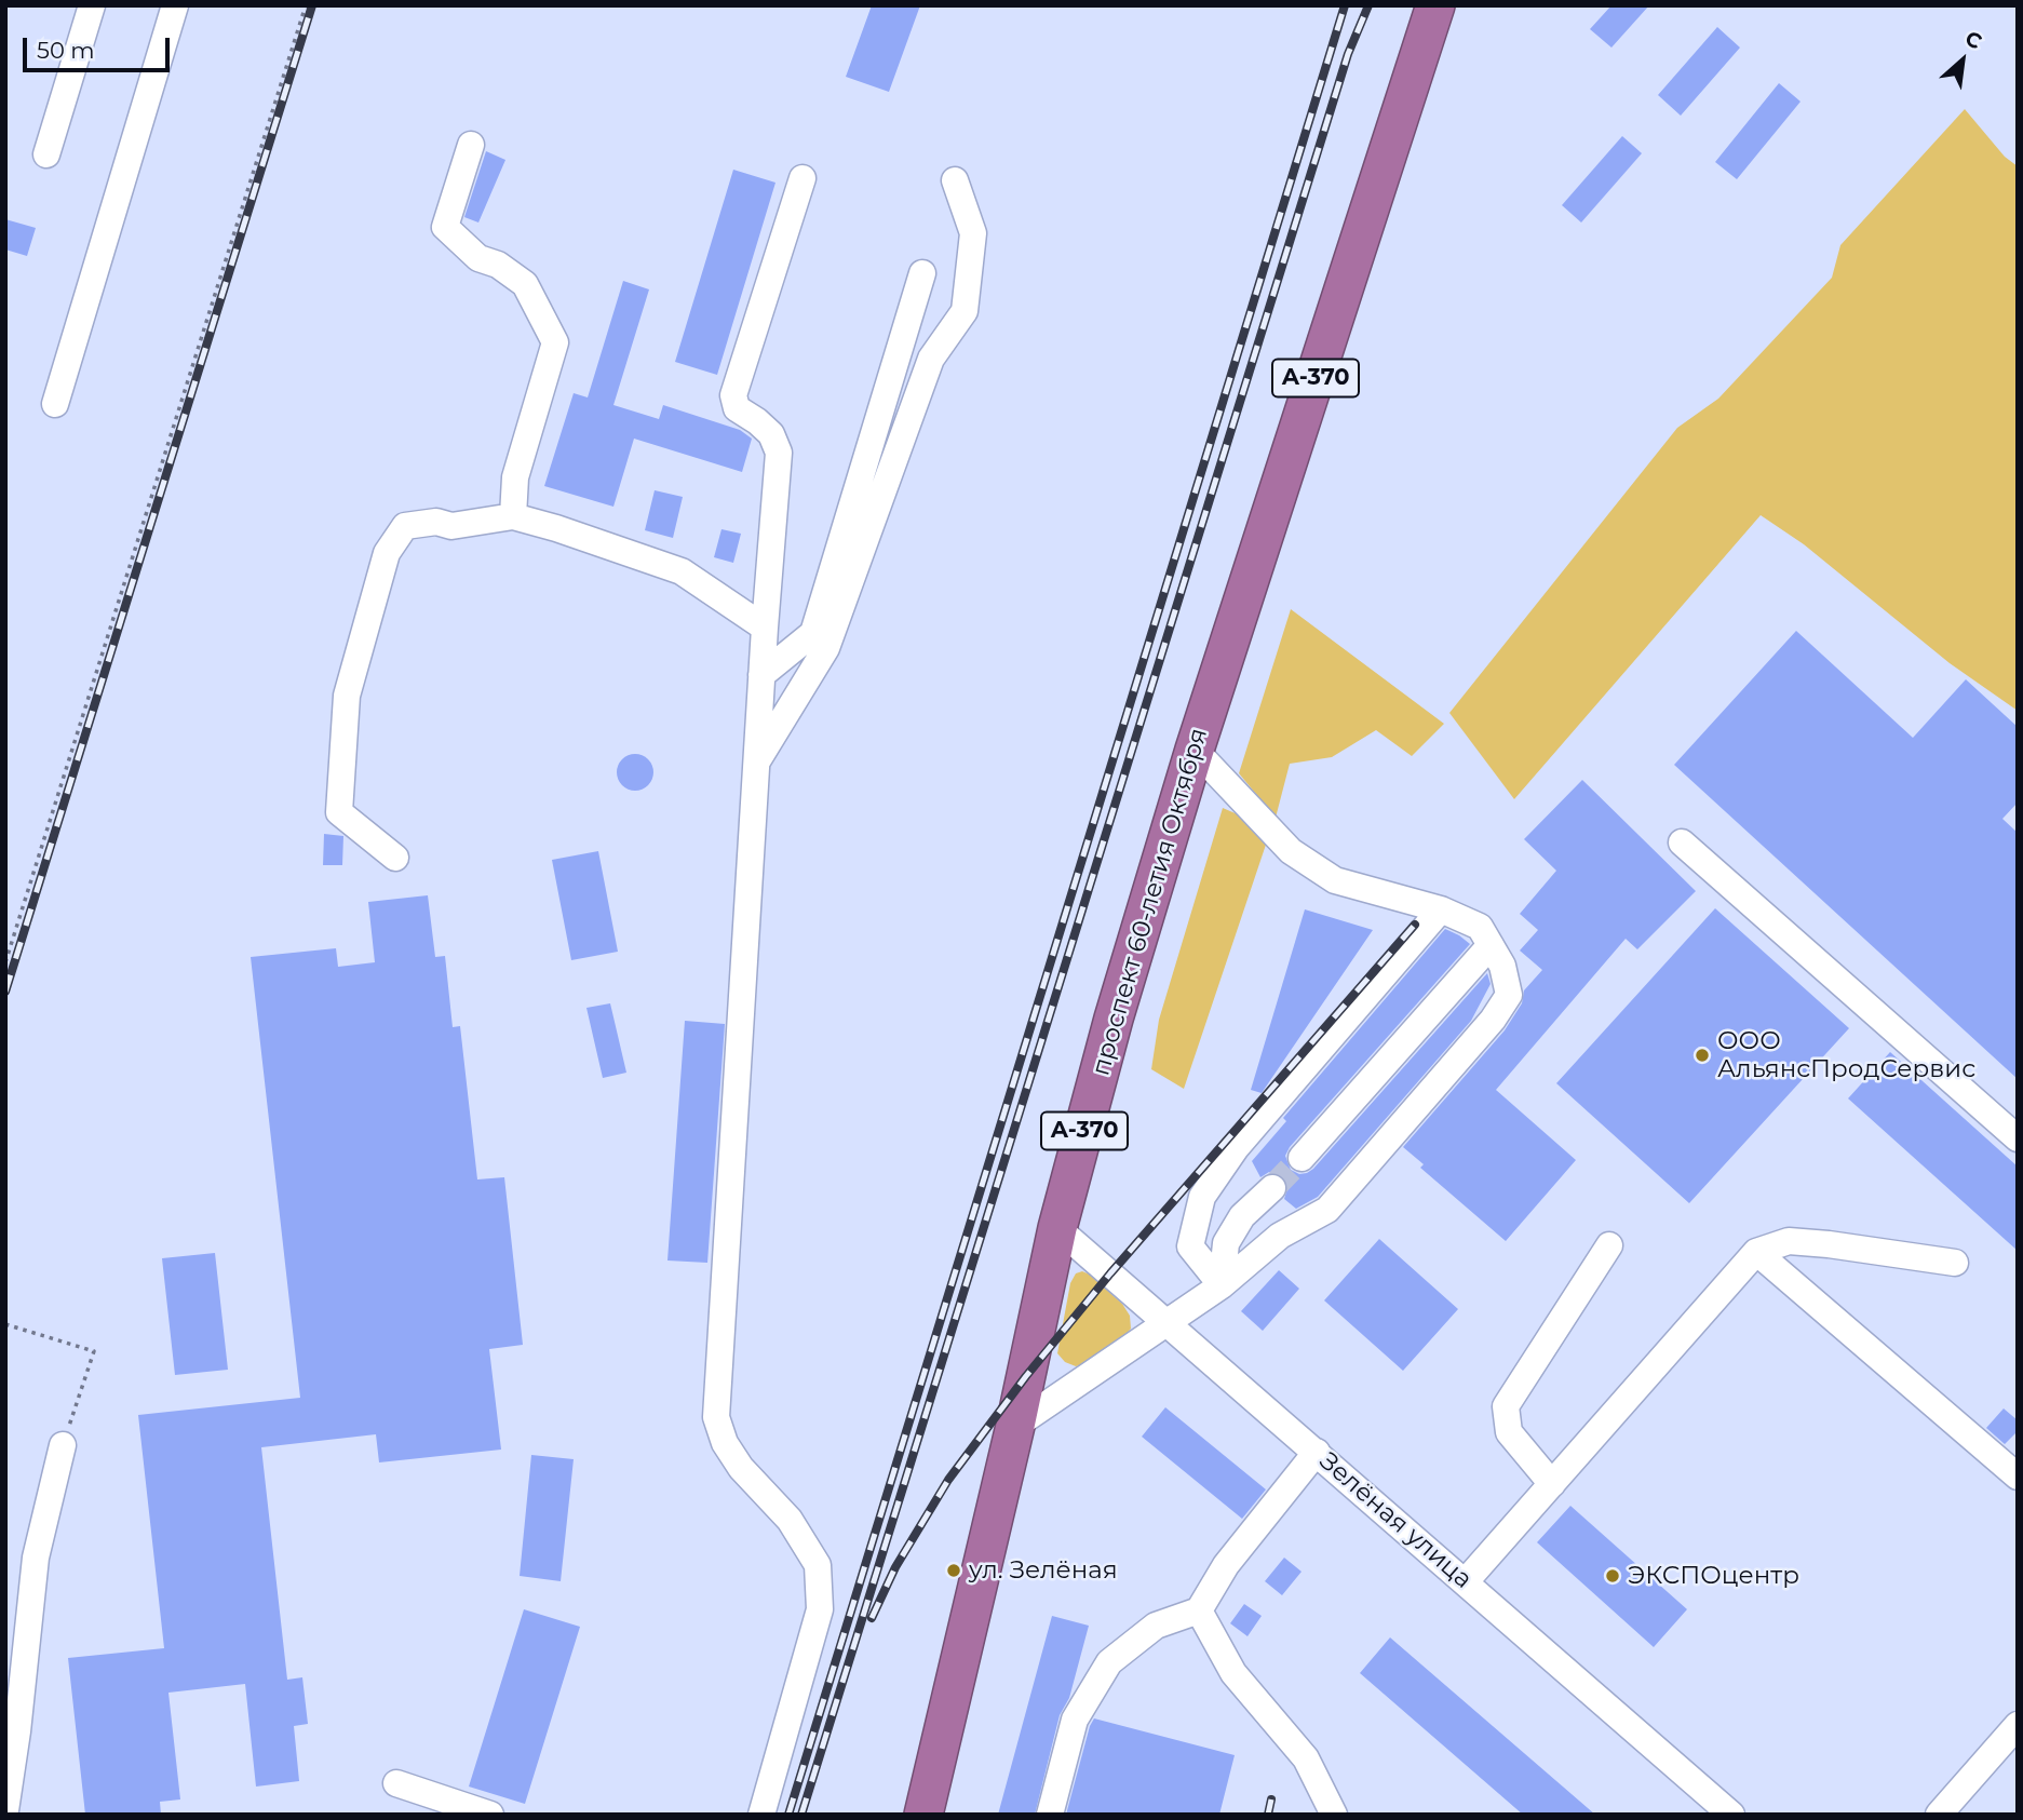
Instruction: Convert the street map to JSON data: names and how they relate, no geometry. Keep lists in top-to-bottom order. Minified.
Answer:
{"streets":{"highway":["А-370","проспект 60-летия Октября"],"street":["Зелёная улица"]},"crossings":[["проспект 60-летия Октября","Зелёная улица"]],"places":["ООО АльянсПродСервис","ул. Зелёная","ЭКСПОцентр"],"scale_bar":"50 m","north":"top right"}
